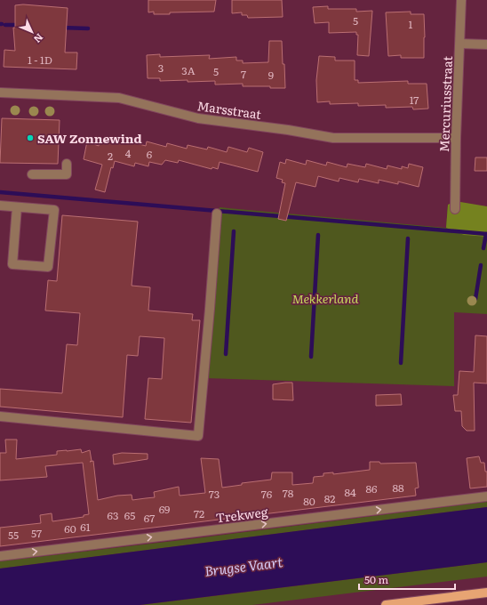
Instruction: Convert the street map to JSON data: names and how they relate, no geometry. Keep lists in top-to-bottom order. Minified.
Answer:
{"streets":{"street":["Mercuriusstraat","Marsstraat","Trekweg"]},"crossings":[["Mercuriusstraat","Marsstraat"]],"one_way":["Trekweg"],"water":["Brugse Vaart"],"parks":["Mekkerland"],"places":["SAW Zonnewind"],"house_numbers":["5","1","1 - 1D","3","3A","5","7","9","17","4","6","2","88","86","84","78","73","76","82","80","69","72","63","65","67","61","60","57","55"],"scale_bar":"50 m","north":"bottom right"}
